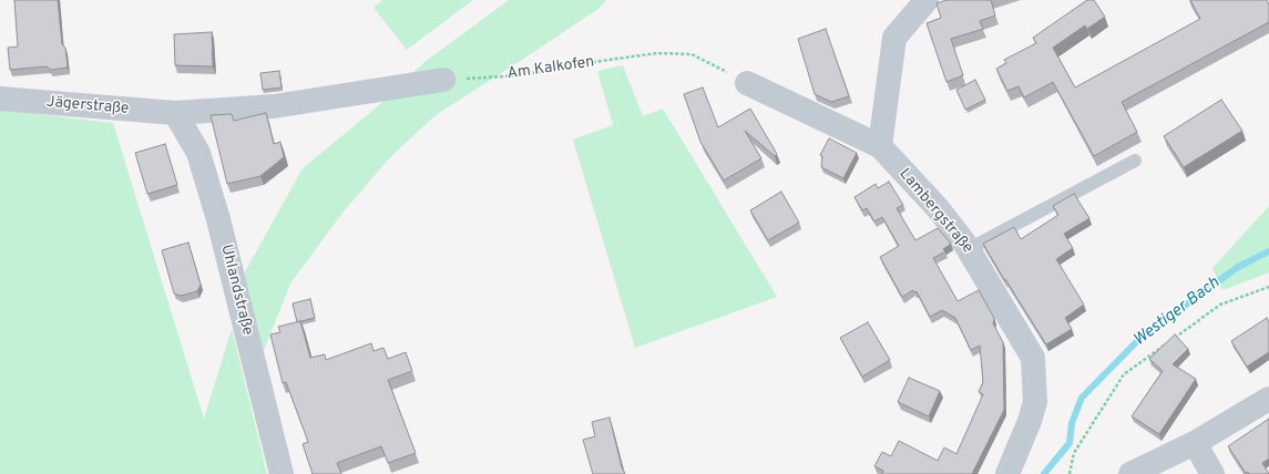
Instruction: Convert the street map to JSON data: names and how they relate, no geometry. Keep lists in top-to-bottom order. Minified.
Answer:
{"streets":{"street":["Jägerstraße","Lambergstraße","Uhlandstraße"],"path":["Am Kalkofen"]},"crossings":[["Jägerstraße","Uhlandstraße"]],"water":["Westiger Bach"]}
